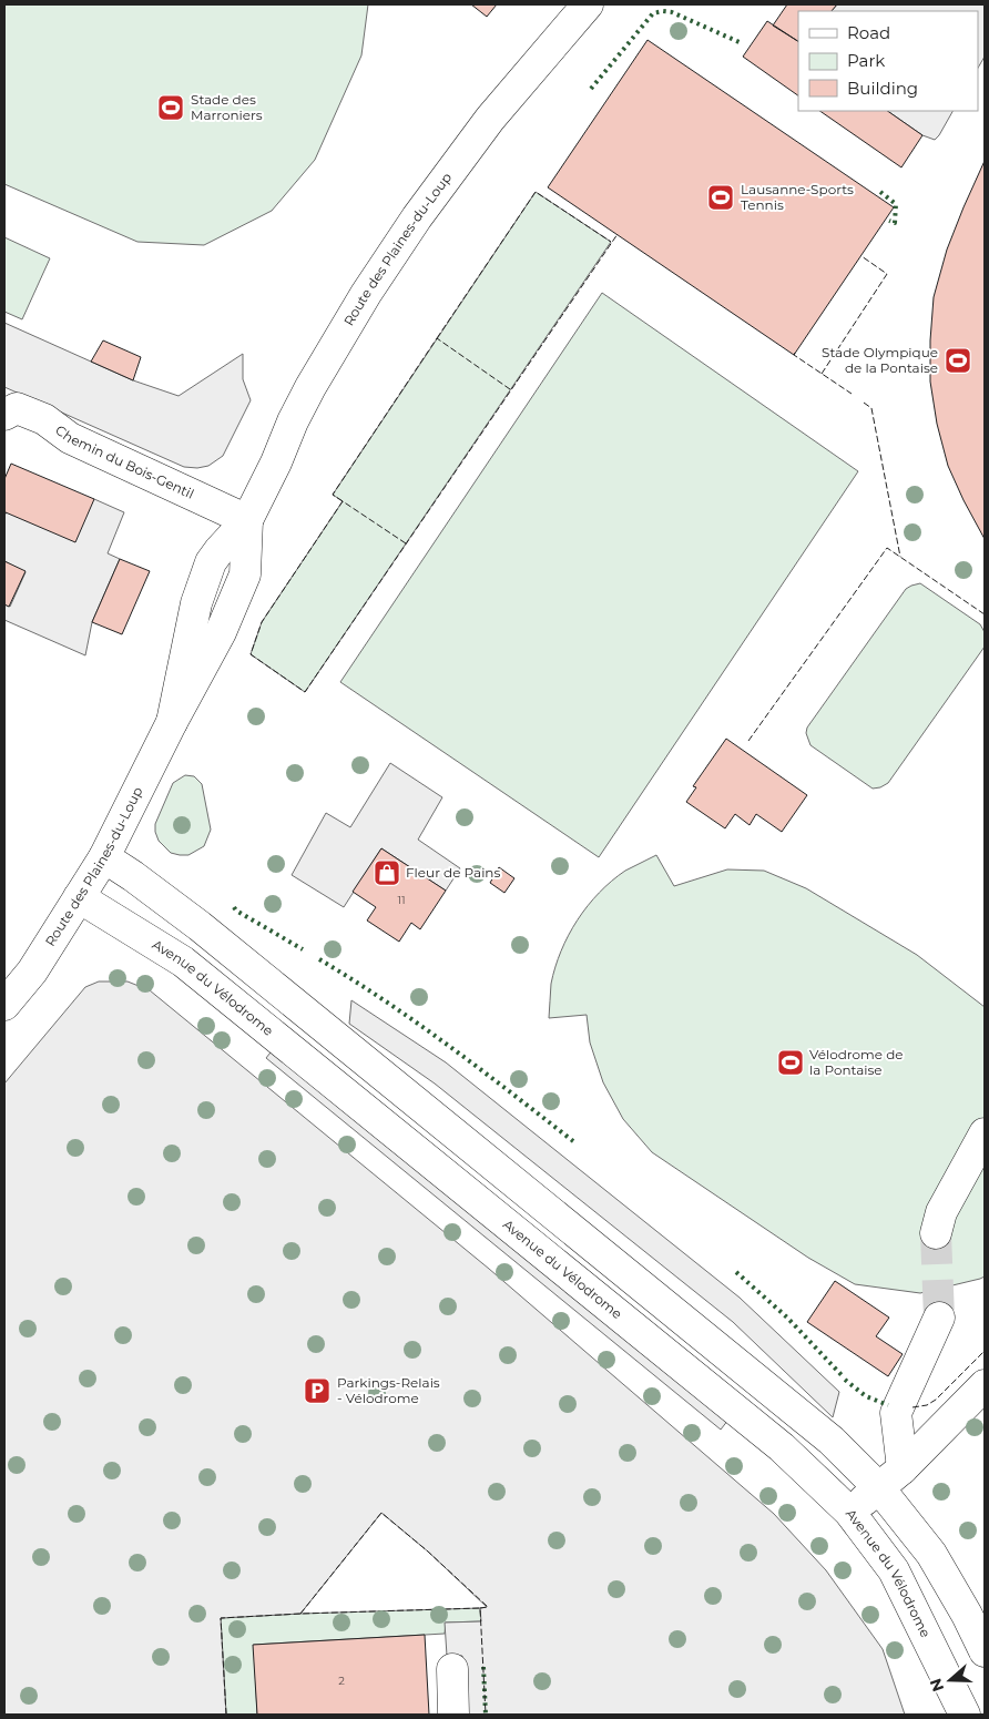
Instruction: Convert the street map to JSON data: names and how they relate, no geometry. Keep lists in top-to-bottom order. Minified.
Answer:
{"streets":{"street":["Route des Plaines-du-Loup","Chemin du Bois-Gentil","Avenue du Vélodrome"]},"crossings":[["Route des Plaines-du-Loup","Chemin du Bois-Gentil"],["Route des Plaines-du-Loup","Avenue du Vélodrome"]],"places":{"sports":["Stade des Marroniers","Lausanne-Sports Tennis","Stade Olympique de la Pontaise","Vélodrome de la Pontaise"],"shop":["Fleur de Pains"],"parking":["Parkings-Relais - Vélodrome"]},"house_numbers":["11","2"],"legend":["Road","Park","Building"],"north":"left"}
